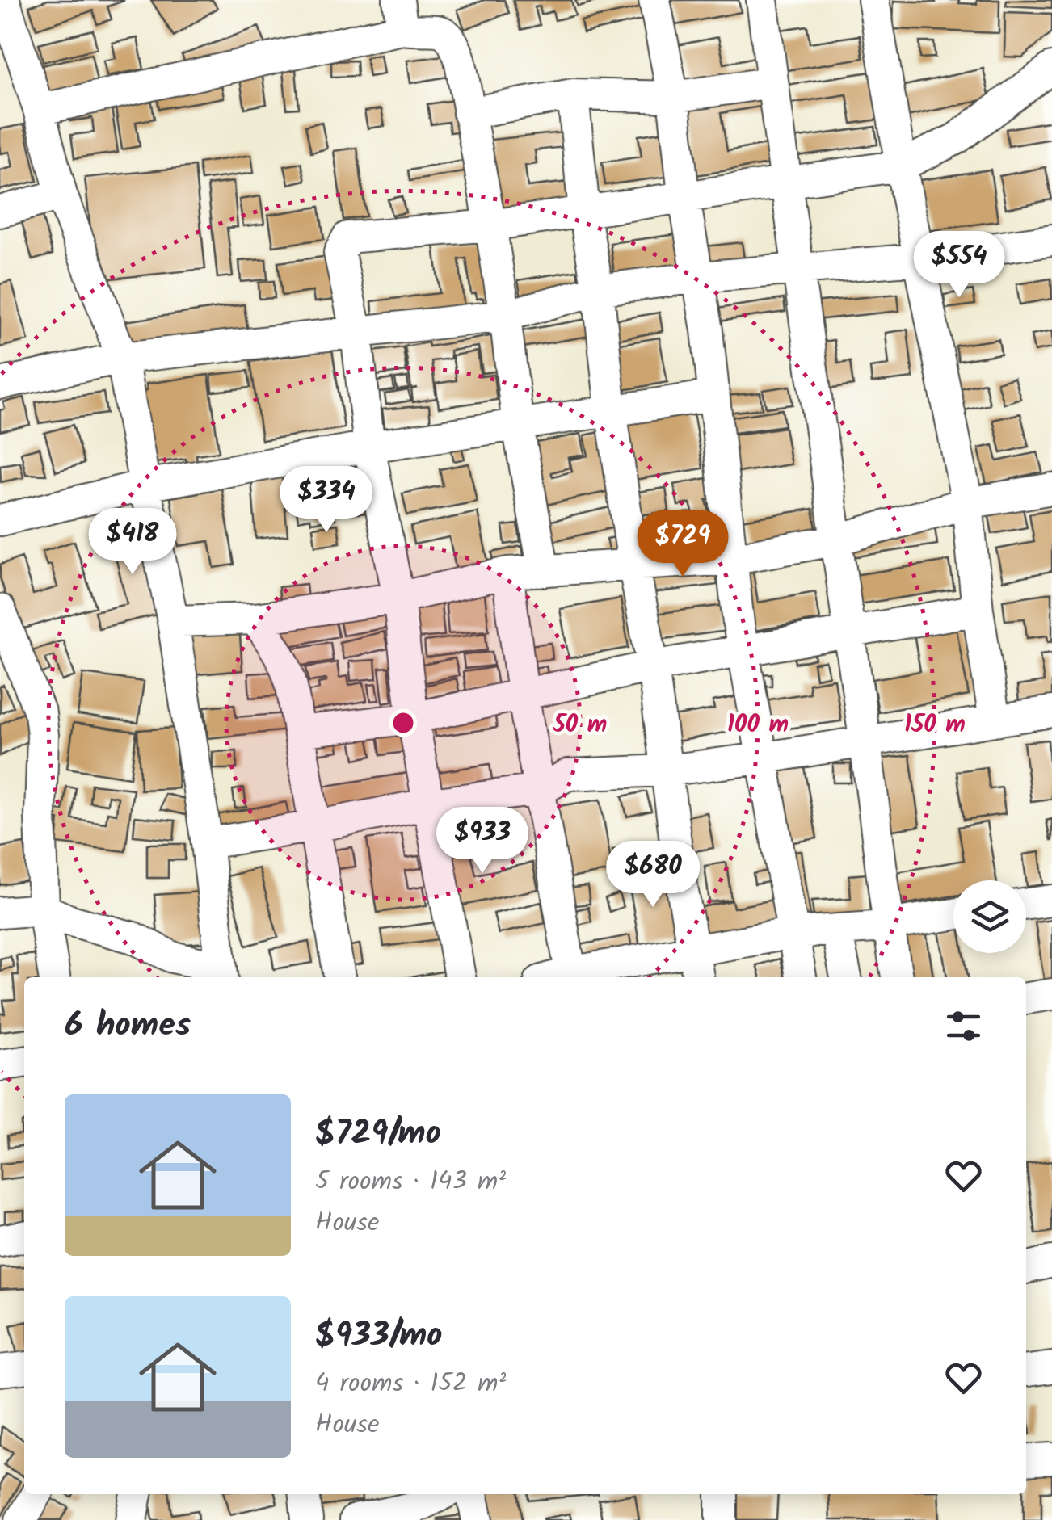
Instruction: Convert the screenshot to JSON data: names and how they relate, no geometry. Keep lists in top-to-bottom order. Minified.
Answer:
{"page":{"price":["$554","$334","$418","$729","$933","$680"],"heading":"6 homes","list":[{"name":"$729/mo","note":"5 rooms · 143 m² · House"},{"name":"$933/mo","note":"4 rooms · 152 m² · House"}]},"rings":["50 m","100 m","150 m"]}
